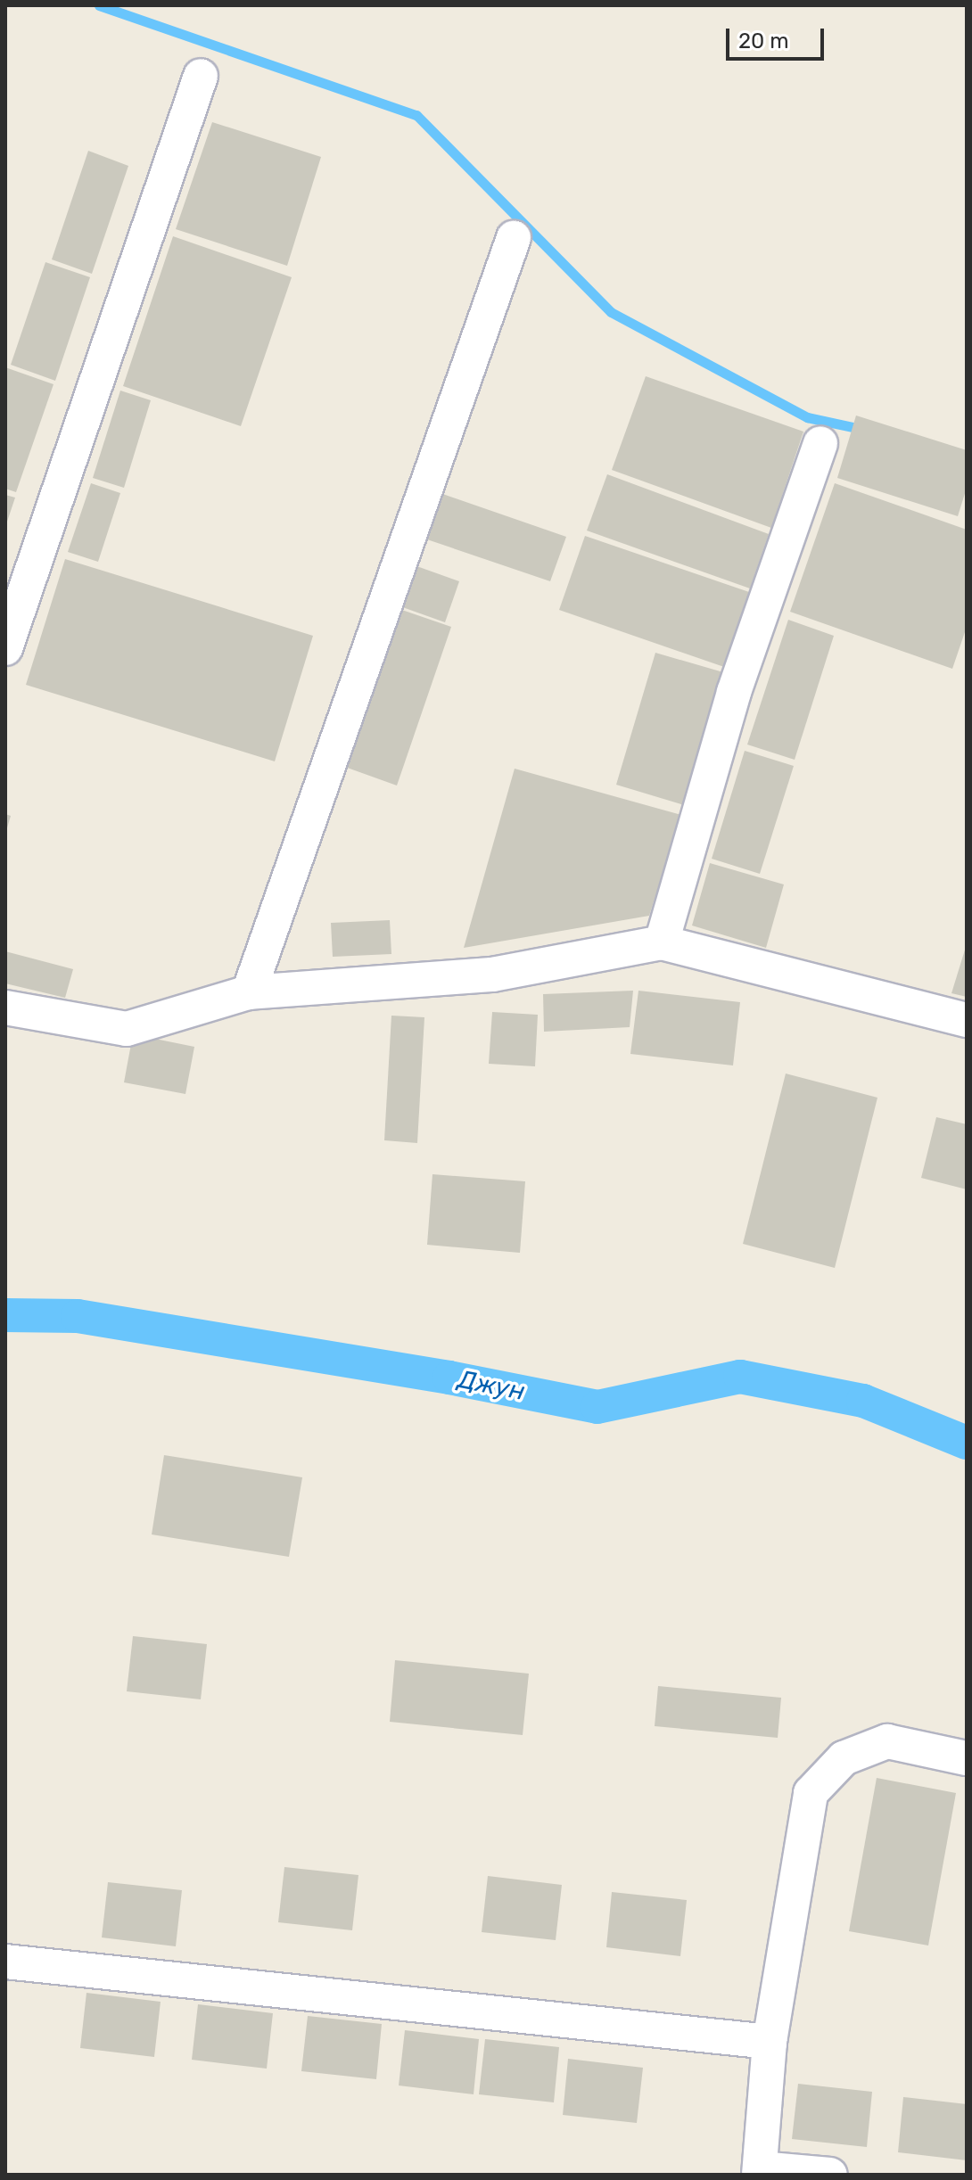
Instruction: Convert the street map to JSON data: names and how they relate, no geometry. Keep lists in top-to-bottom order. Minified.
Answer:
{"water":["Джун"],"scale_bar":"20 m"}
